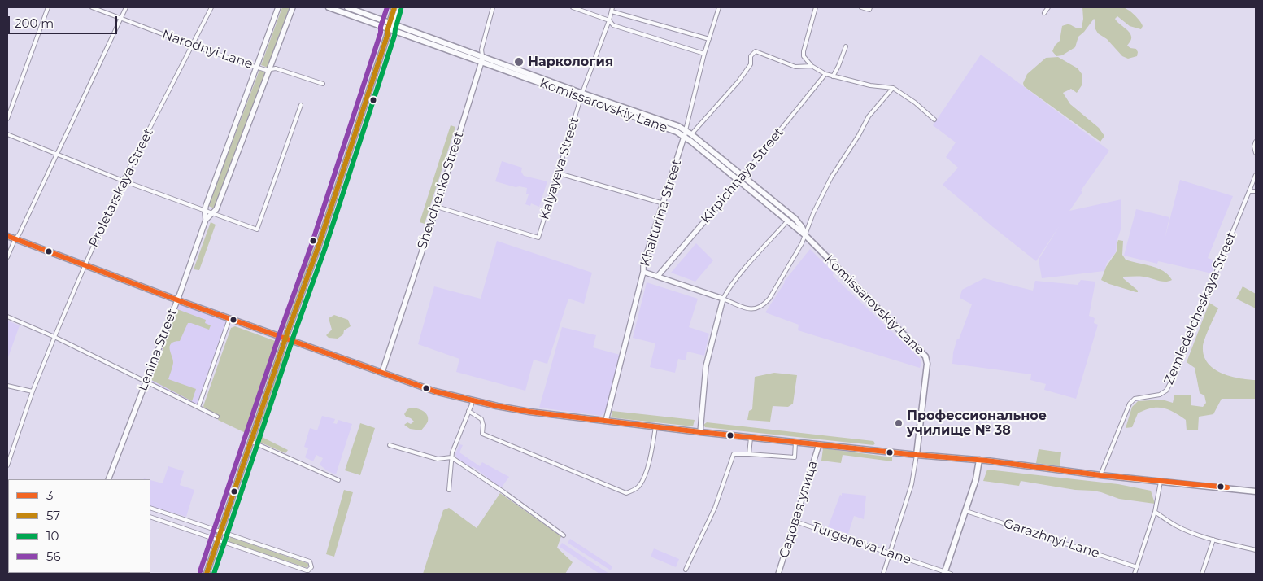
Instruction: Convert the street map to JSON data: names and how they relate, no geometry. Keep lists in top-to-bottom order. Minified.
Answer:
{"streets":{"main road":["Komissarovskiy Lane","Kirpichnaya Street","Shevchenko Street","Khalturina Street","Lenina Street","Садовая улица"],"street":["Narodnyi Lane","Kalyayeva Street","Proletarskaya Street","Zemledelcheskaya Street","Garazhnyi Lane","Turgeneva Lane"]},"crossings":[["Narodnyi Lane","Proletarskaya Street"],["Narodnyi Lane","Lenina Street"],["Komissarovskiy Lane","Kalyayeva Street"],["Komissarovskiy Lane","Kirpichnaya Street"],["Komissarovskiy Lane","Shevchenko Street"],["Komissarovskiy Lane","Khalturina Street"],["Kalyayeva Street","Shevchenko Street"],["Садовая улица","Turgeneva Lane"]],"places":["Наркология","Профессиональное училище № 38"],"lines":["transit line 57","transit line 56","transit line 10","transit line 3"],"legend":["3","57","10","56"],"scale_bar":"200 m"}
